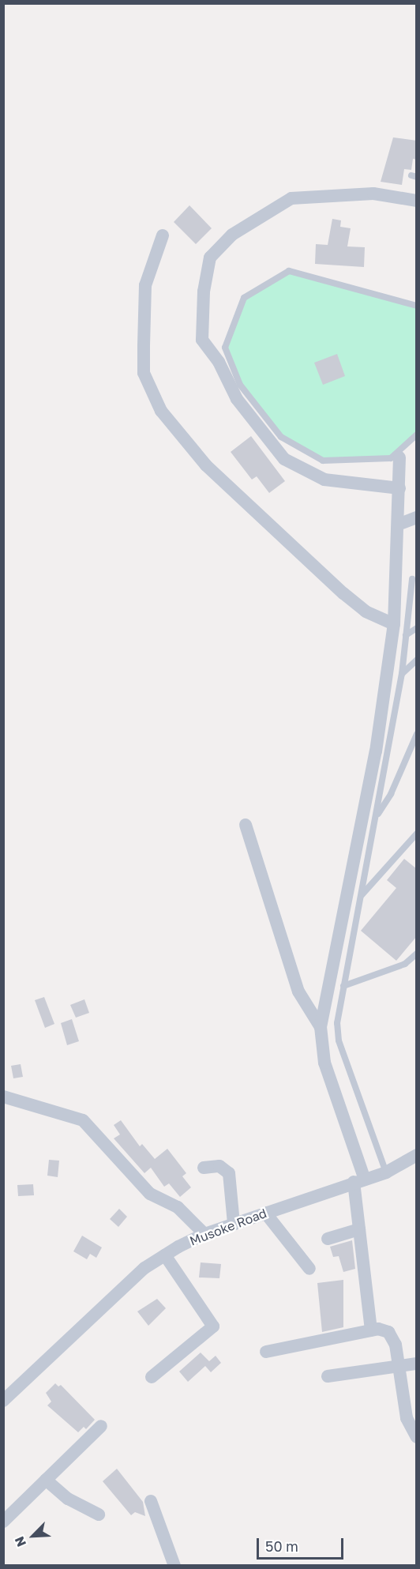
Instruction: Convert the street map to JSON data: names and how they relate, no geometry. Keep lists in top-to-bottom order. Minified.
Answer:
{"streets":{"street":["Musoke Road"]},"scale_bar":"50 m","north":"bottom left"}
